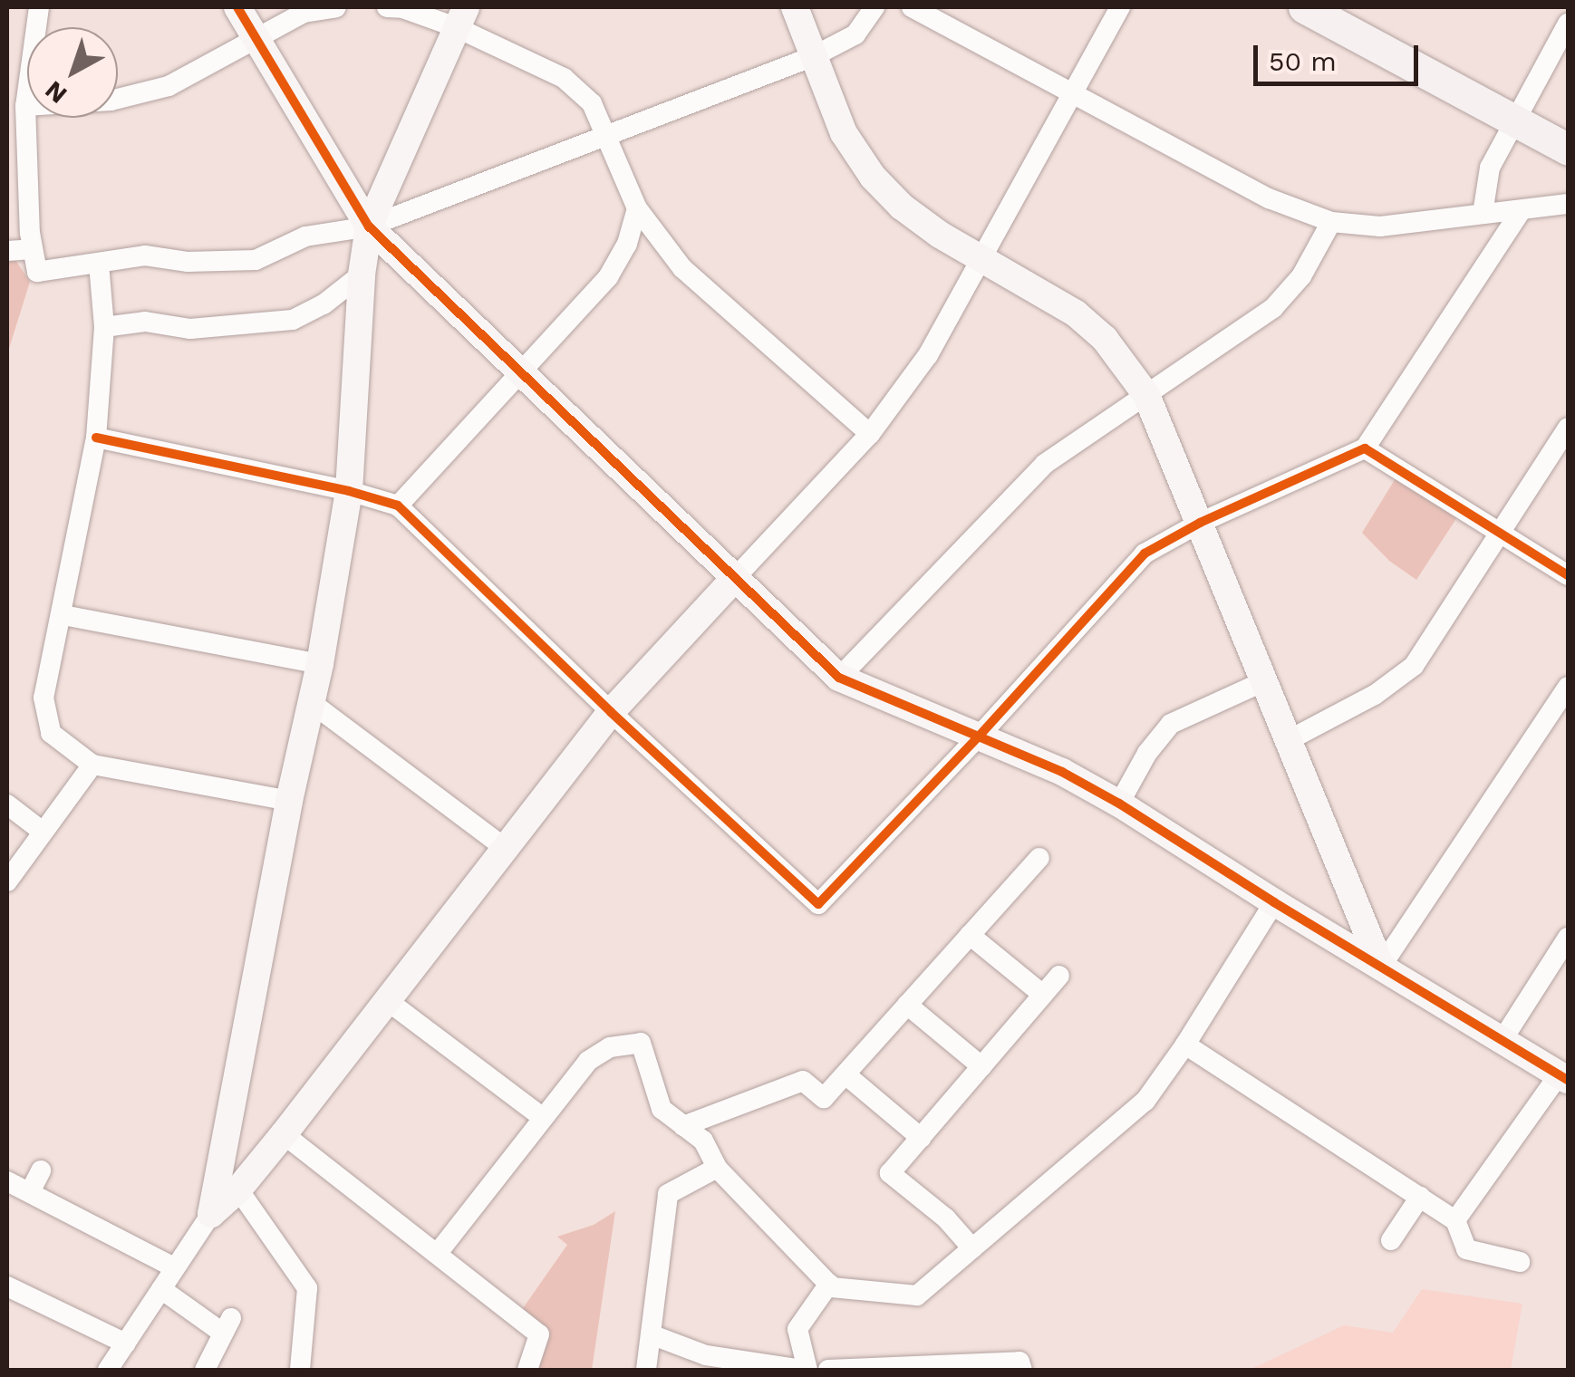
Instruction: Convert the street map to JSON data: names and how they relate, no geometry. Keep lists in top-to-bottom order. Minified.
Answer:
{"scale_bar":"50 m","north":"bottom left"}
